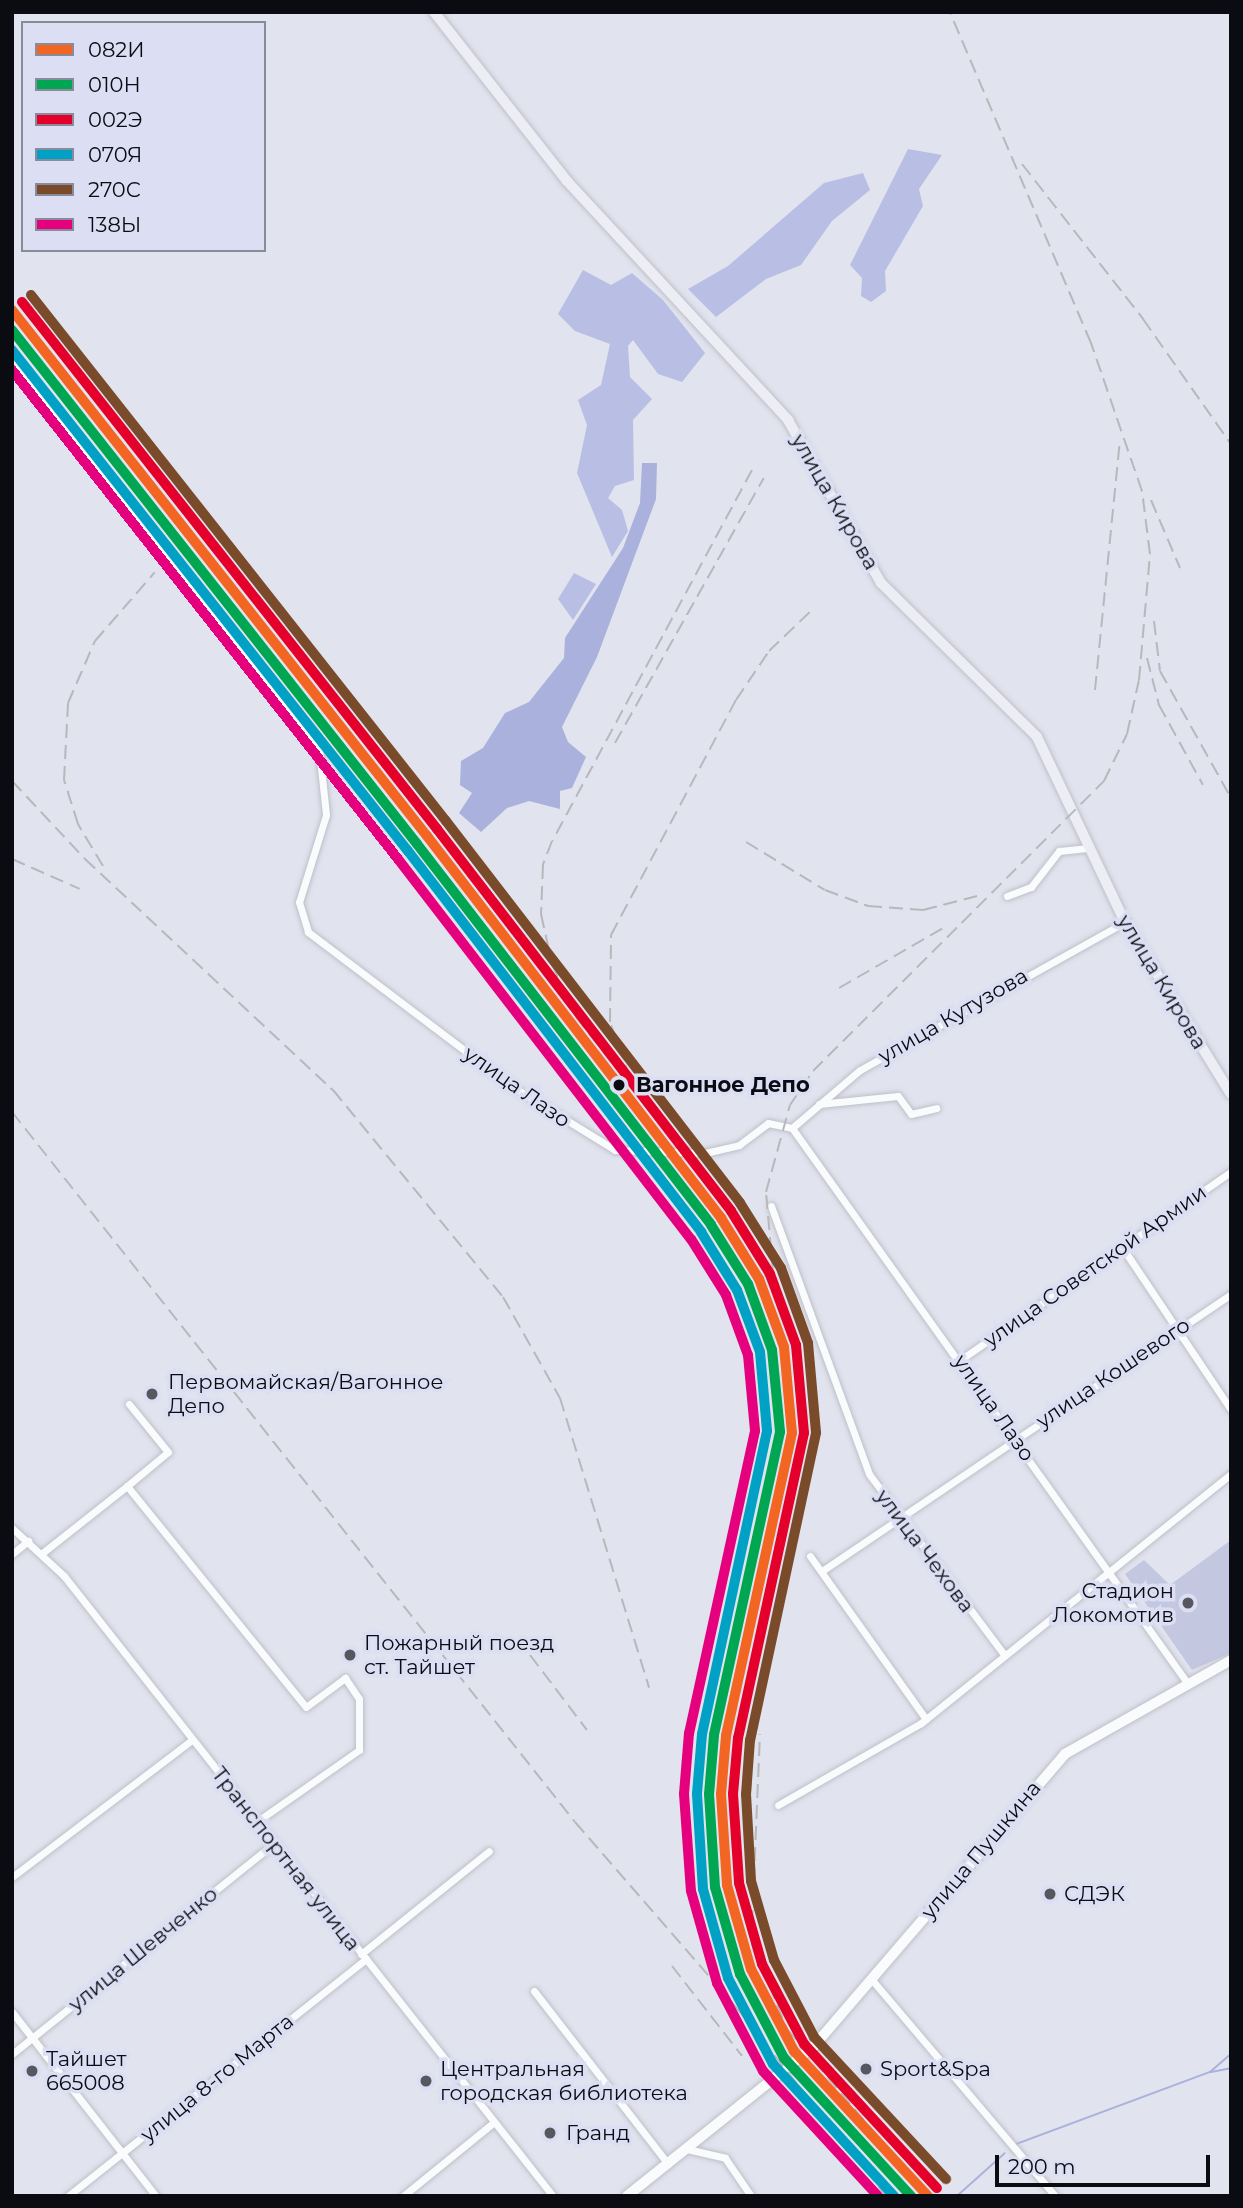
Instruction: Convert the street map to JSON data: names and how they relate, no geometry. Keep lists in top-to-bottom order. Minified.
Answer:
{"streets":{"main road":["улица Кирова","улица Пушкина"],"street":["улица Кутузова","улица Лазо","улица Советской Армии","улица Кошевого","улица Чехова","Транспортная улица","улица Шевченко","улица 8-го Марта"]},"crossings":[["улица Кирова","улица Кутузова"],["улица Кутузова","улица Лазо"],["улица Лазо","улица Советской Армии"],["улица Лазо","улица Кошевого"],["улица Лазо","улица Пушкина"],["улица Кошевого","улица Чехова"],["Транспортная улица","улица Шевченко"],["Транспортная улица","улица 8-го Марта"]],"places":["Вагонное Депо","Первомайская/Вагонное Депо","Стадион Локомотив","Пожарный поезд ст. Тайшет","СДЭК","Sport&Spa","Тайшет 665008","Центральная городская библиотека","Гранд"],"lines":["transit line 270С","transit line 002Э","transit line 082И","transit line 010Н","transit line 070Я","transit line 138Ы"],"legend":["082И","010Н","002Э","070Я","270С","138Ы"],"scale_bar":"200 m"}
